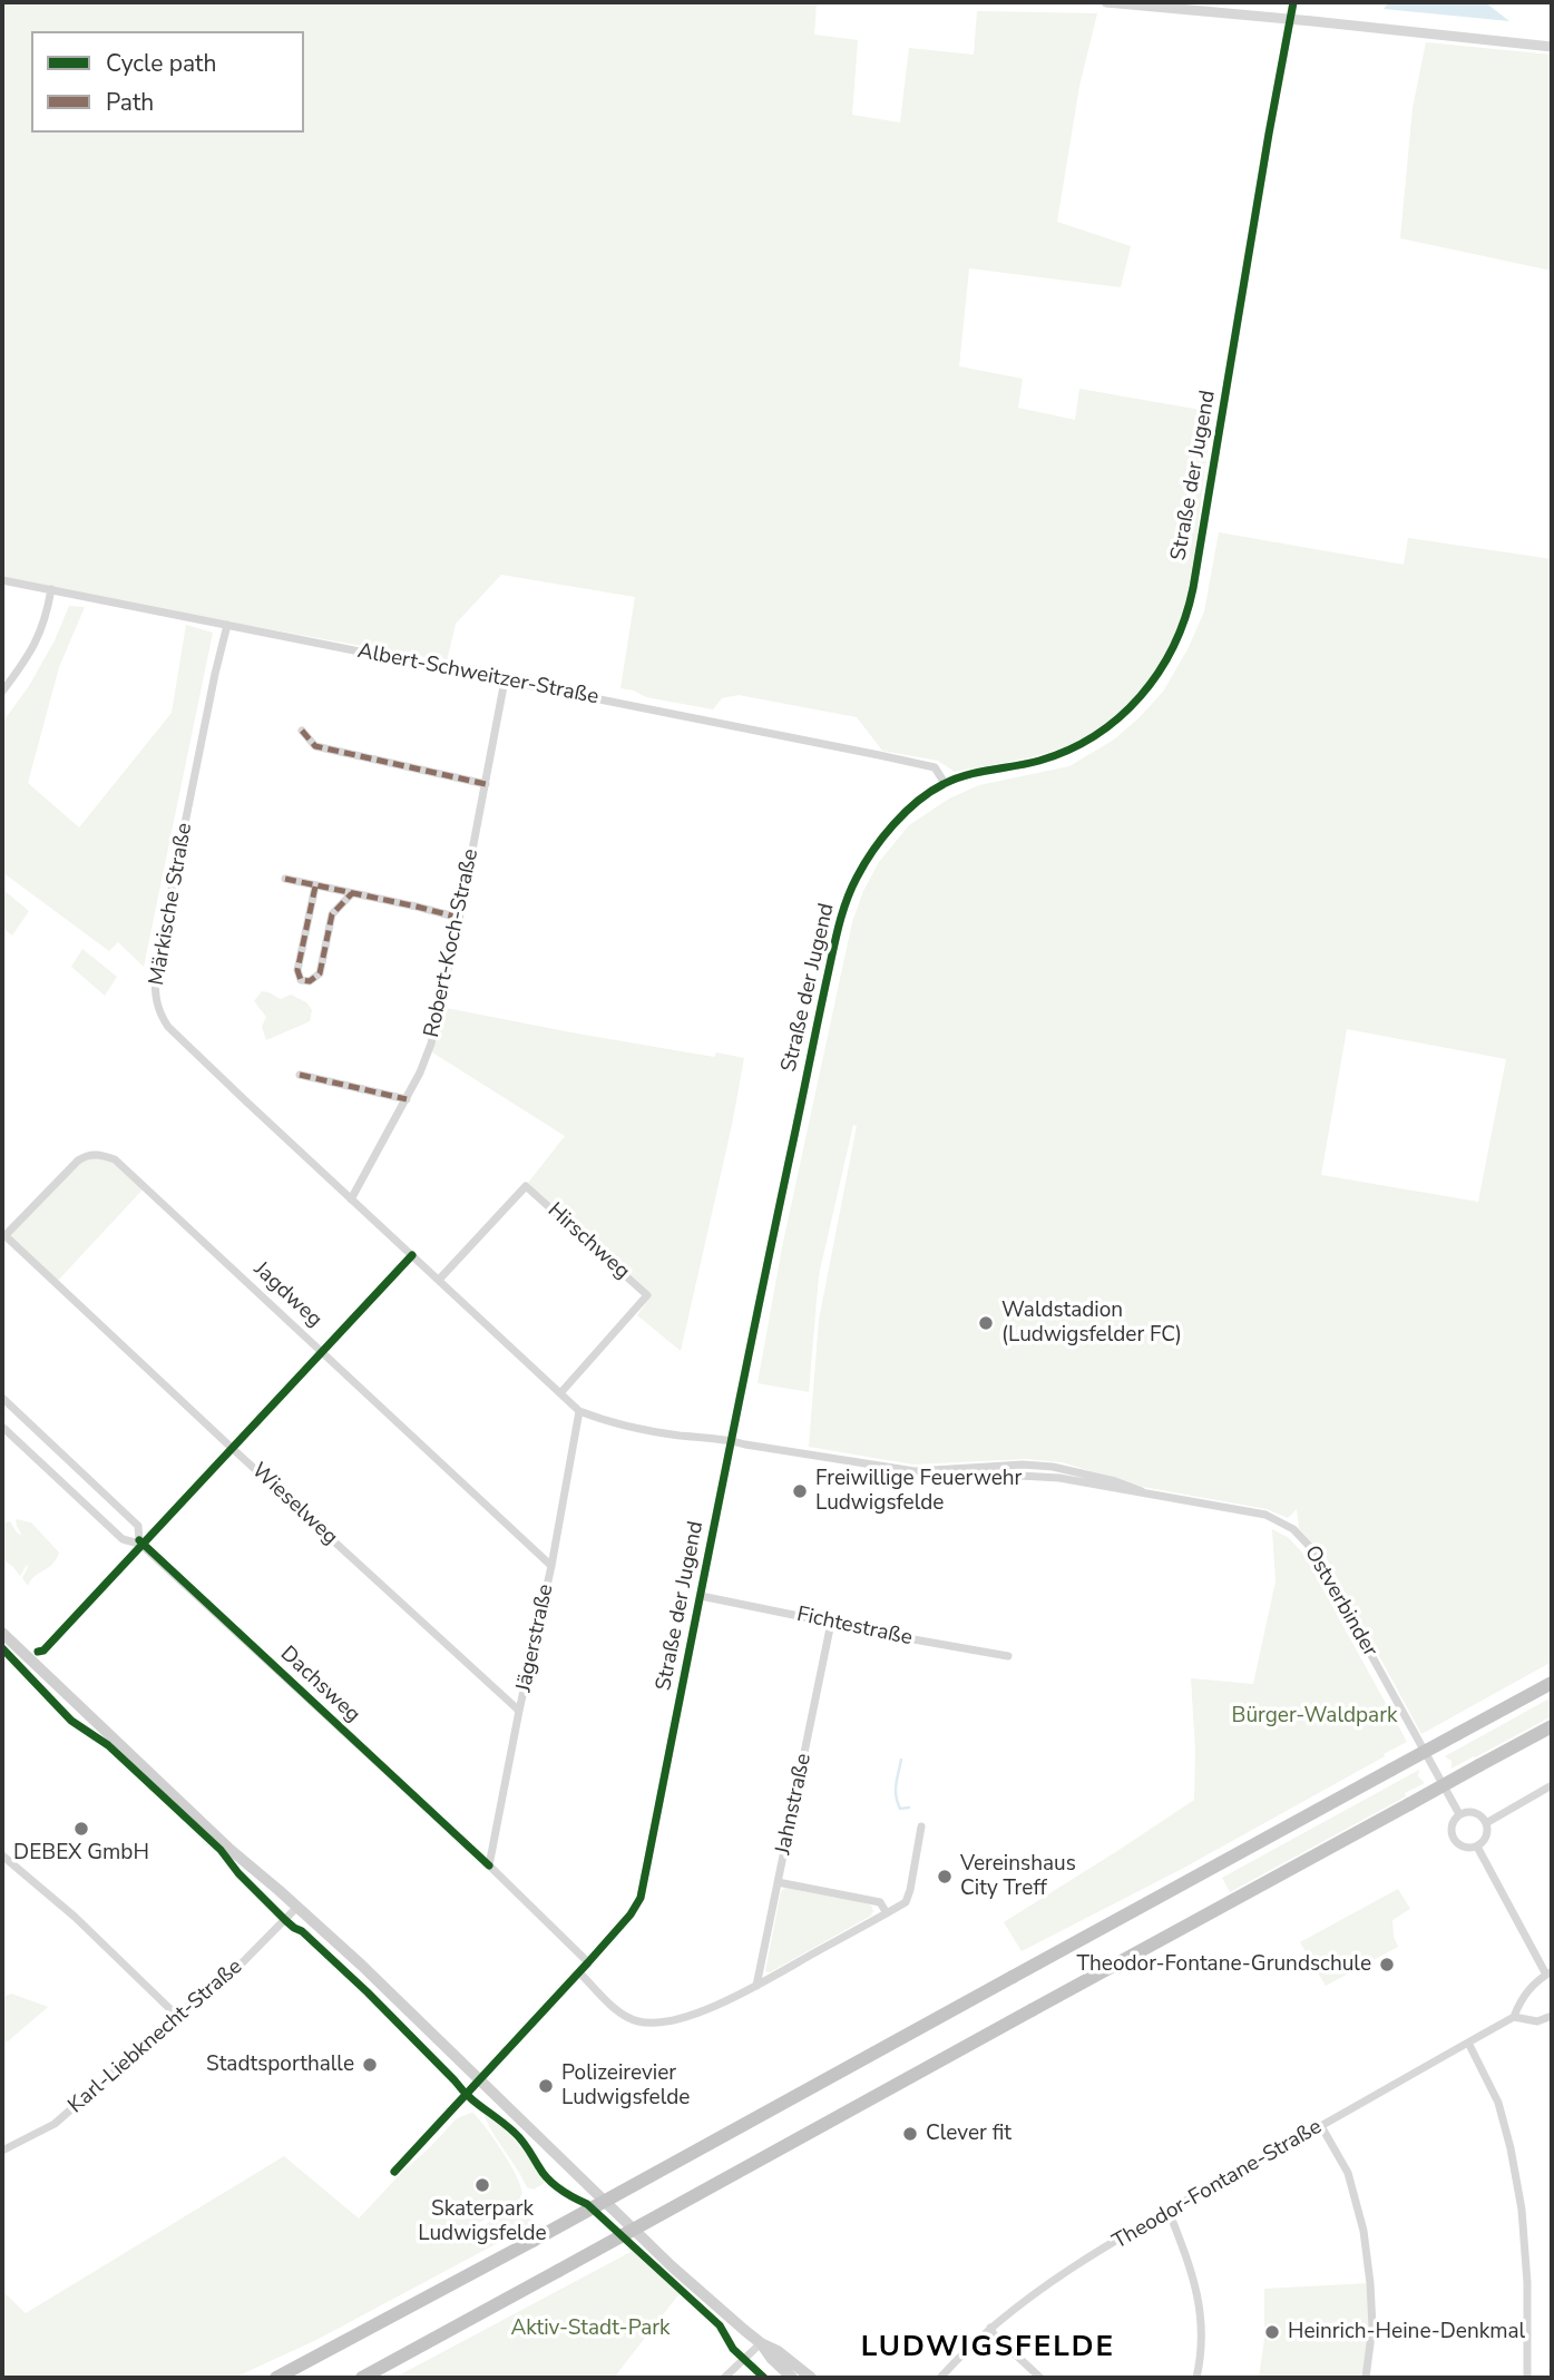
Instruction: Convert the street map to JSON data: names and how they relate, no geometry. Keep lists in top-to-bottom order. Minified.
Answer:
{"streets":{"street":["Straße der Jugend","Albert-Schweitzer-Straße","Märkische Straße","Robert-Koch-Straße","Hirschweg","Jagdweg","Wieselweg","Ostverbinder","Fichtestraße","Jägerstraße","Dachsweg","Jahnstraße","Karl-Liebknecht-Straße","Theodor-Fontane-Straße"]},"crossings":[["Straße der Jugend","Albert-Schweitzer-Straße"],["Straße der Jugend","Ostverbinder"],["Straße der Jugend","Fichtestraße"],["Straße der Jugend","Dachsweg"],["Albert-Schweitzer-Straße","Märkische Straße"],["Albert-Schweitzer-Straße","Robert-Koch-Straße"],["Märkische Straße","Robert-Koch-Straße"],["Jagdweg","Wieselweg"],["Jagdweg","Jägerstraße"],["Wieselweg","Jägerstraße"],["Fichtestraße","Jahnstraße"],["Jägerstraße","Dachsweg"]],"districts":["LUDWIGSFELDE"],"parks":["Bürger-Waldpark","Aktiv-Stadt-Park"],"places":["Waldstadion (Ludwigsfelder FC)","Freiwillige Feuerwehr Ludwigsfelde","DEBEX GmbH","Vereinshaus City Treff","Theodor-Fontane-Grundschule","Stadtsporthalle","Polizeirevier Ludwigsfelde","Clever fit","Skaterpark Ludwigsfelde","Heinrich-Heine-Denkmal"],"legend":["Cycle path","Path"]}
